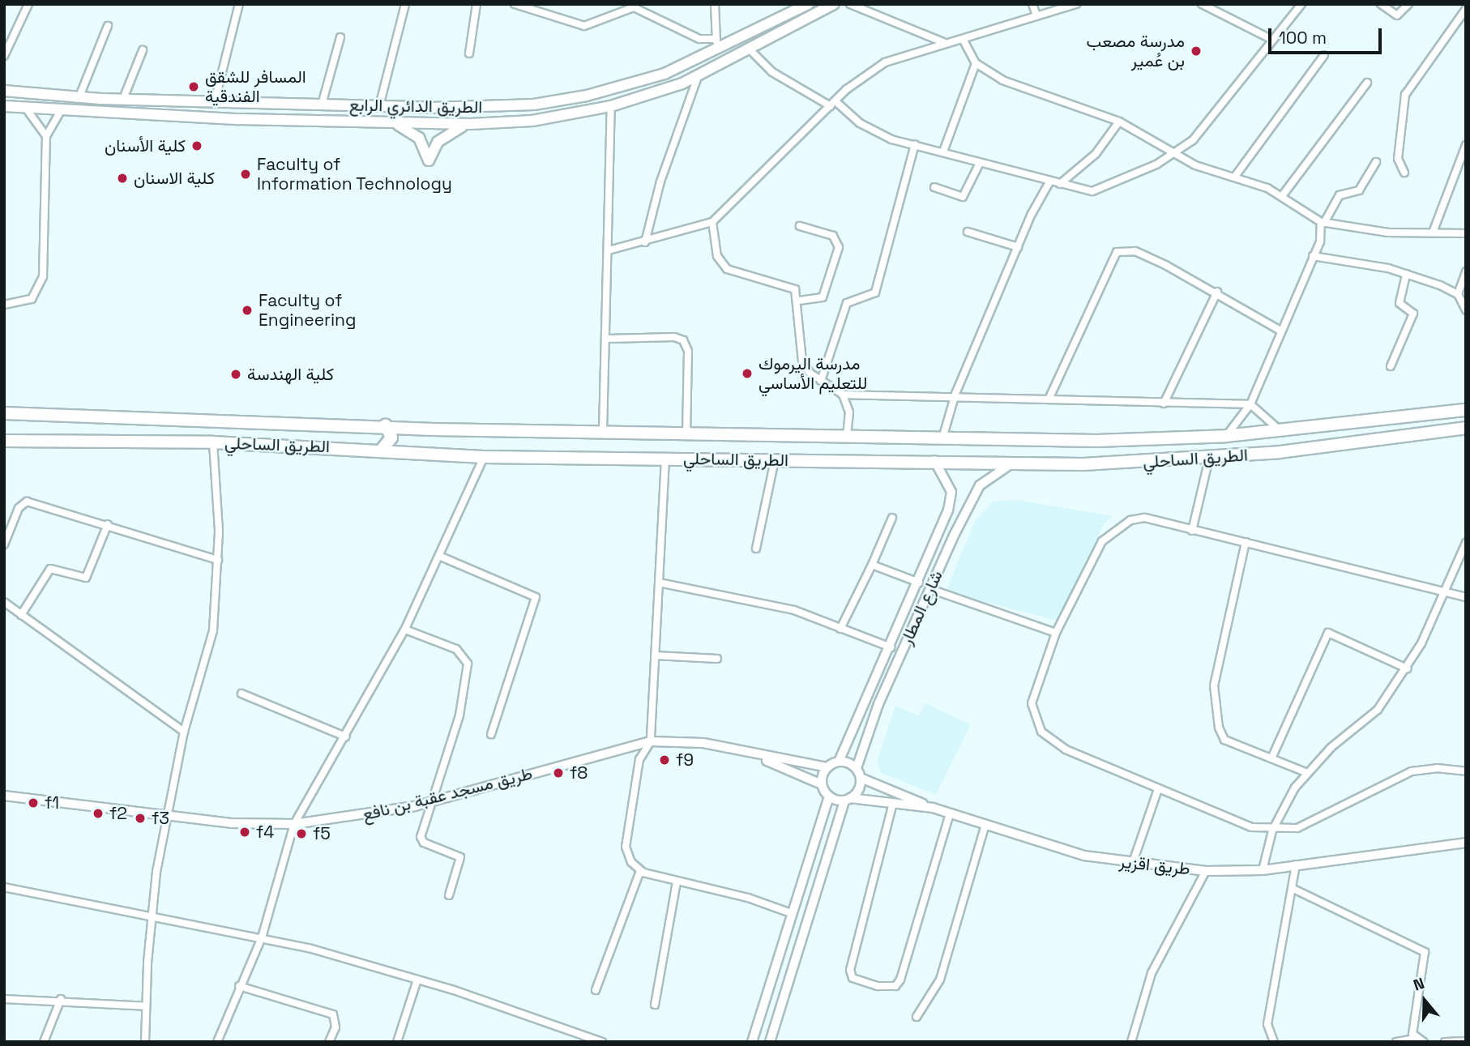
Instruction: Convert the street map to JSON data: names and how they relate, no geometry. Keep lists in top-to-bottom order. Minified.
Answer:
{"streets":{"highway":["الطريق الساحلي"],"main road":["الطريق الدائري الرابع"],"street":["شارع المطار","طريق مسجد عقبة بن نافع","طريق اقزير"]},"crossings":[["الطريق الساحلي","شارع المطار"],["شارع المطار","طريق مسجد عقبة بن نافع"],["شارع المطار","طريق اقزير"],["طريق مسجد عقبة بن نافع","طريق اقزير"]],"places":["مدرسة مصعب بن عُمير","المسافر للشقق الفندقية","كلية الأسنان","Faculty of Information Technology","كلية الاسنان","Faculty of Engineering","مدرسة اليرموك للتعليم الأساسي","كلية الهندسة","f9","f8","f1","f2","f3","f4","f5"],"scale_bar":"100 m","north":"top"}
